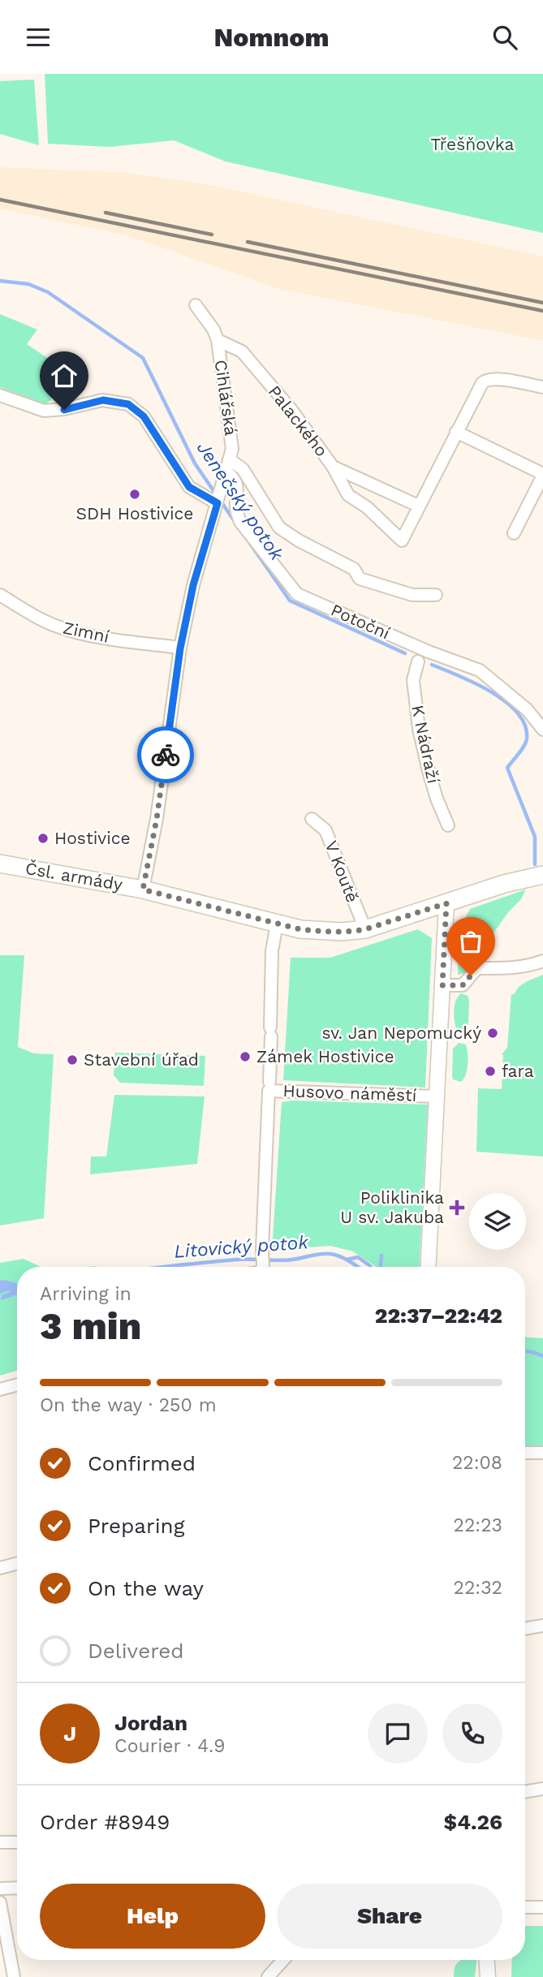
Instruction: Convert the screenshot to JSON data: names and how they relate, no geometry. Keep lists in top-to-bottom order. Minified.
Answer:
{"streets":{"main road":["Čsl. armády"],"street":["Cihlářská","Palackého","Potoční","Zimní","K Nádraží","V Koutě","Husovo náměstí"]},"crossings":[["Cihlářská","Palackého"],["Cihlářská","Potoční"],["Cihlářská","Zimní"],["Cihlářská","Čsl. armády"],["V Koutě","Čsl. armády"],["Čsl. armády","Husovo náměstí"]],"water":["Jenečský potok","Litovický potok"],"parks":["Třešňovka"],"places":{"other":["SDH Hostivice","Hostivice","sv. Jan Nepomucký","Zámek Hostivice","Stavební úřad","fara"],"health":["Poliklinika U sv. Jakuba"]},"page":{"header":"Nomnom","heading":["3 min","Arriving in","22:37–22:42"],"panel":["Jordan","Courier · 4.9","Order #8949","$4.26"],"bar":"On the way · 250 m","list":[["Confirmed","22:08"],["Preparing","22:23"],["On the way","22:32"],"Delivered"],"round":"J","buttons":["Help","Share"]}}
